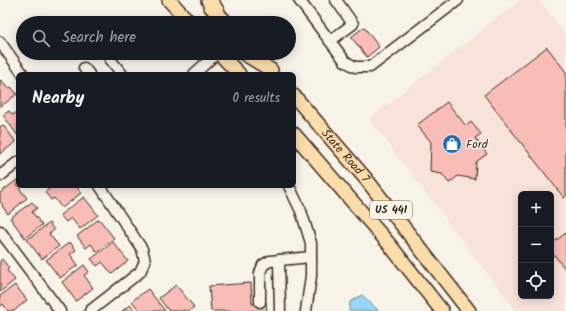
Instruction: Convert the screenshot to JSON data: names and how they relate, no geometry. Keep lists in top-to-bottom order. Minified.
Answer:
{"streets":{"main road":["State Road 7","US 441"]},"places":{"shop":["Ford"]},"page":{"search":"Search here","heading":["Nearby","0 results"],"map_buttons":["+","−"]}}
